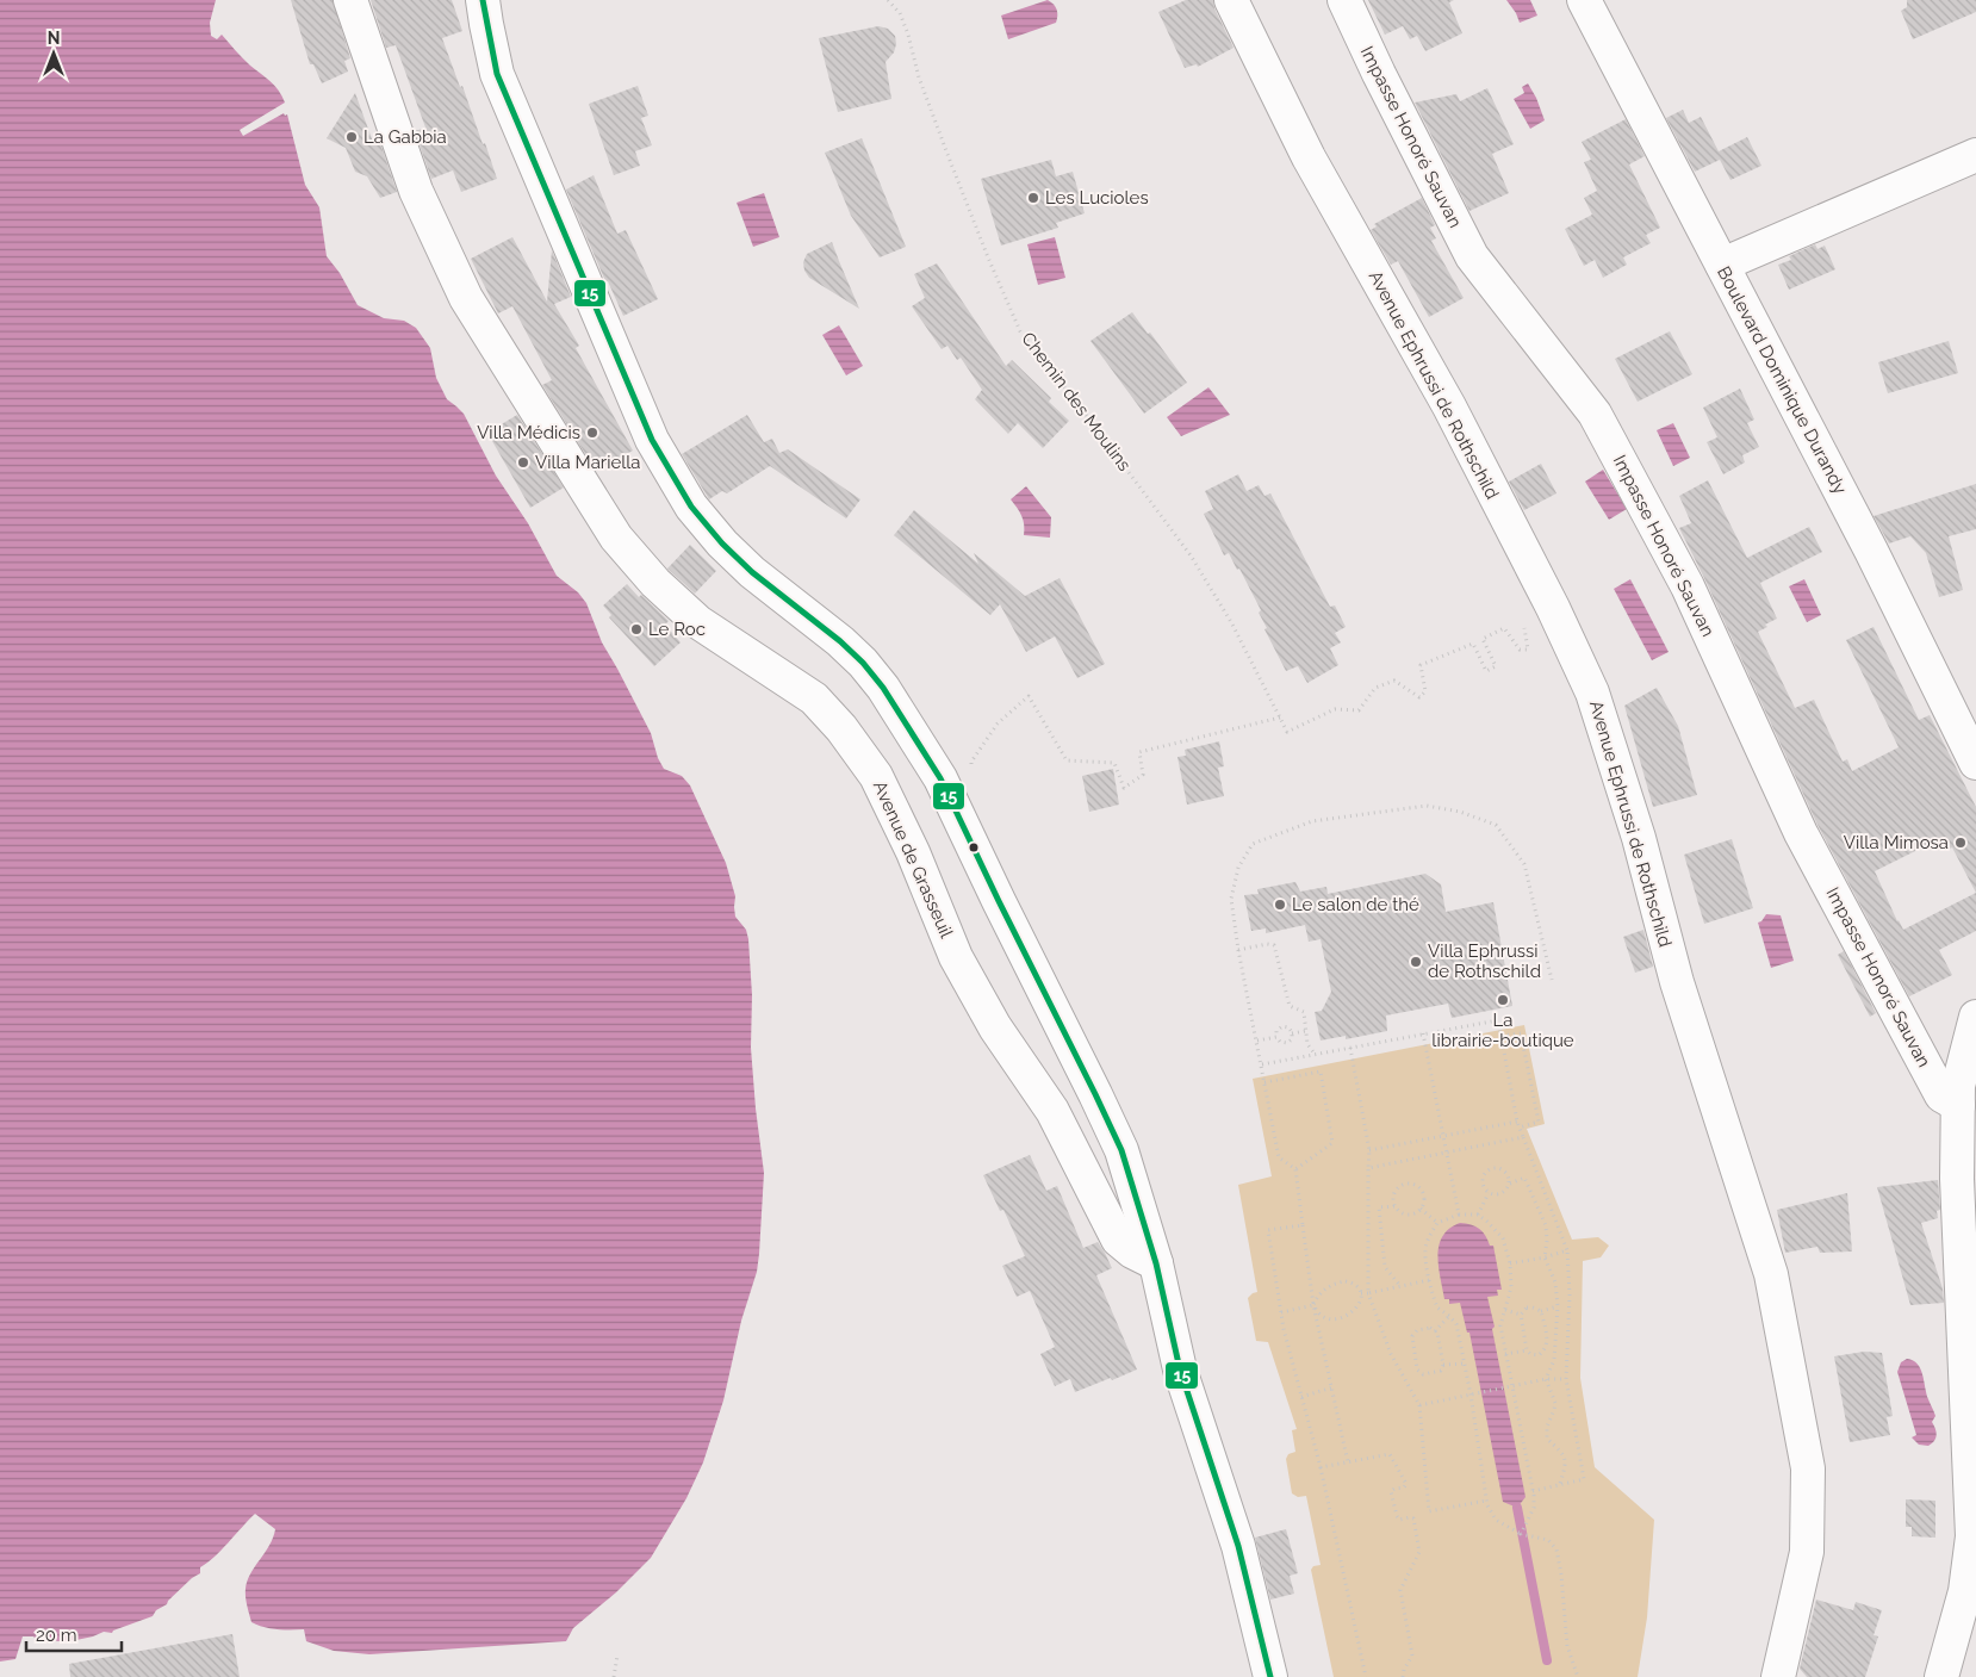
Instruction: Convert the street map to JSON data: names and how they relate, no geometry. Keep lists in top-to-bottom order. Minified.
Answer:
{"streets":{"street":["Impasse Honoré Sauvan","Boulevard Dominique Durandy","Avenue Ephrussi de Rothschild","Avenue de Grasseuil"],"path":["Chemin des Moulins"]},"places":["La Gabbia","Les Lucioles","Villa Médicis","Villa Mariella","Le Roc","Villa Mimosa","Le salon de thé","Villa Ephrussi de Rothschild","La librairie-boutique"],"lines":["transit line 15"],"scale_bar":"20 m","north":"top"}
